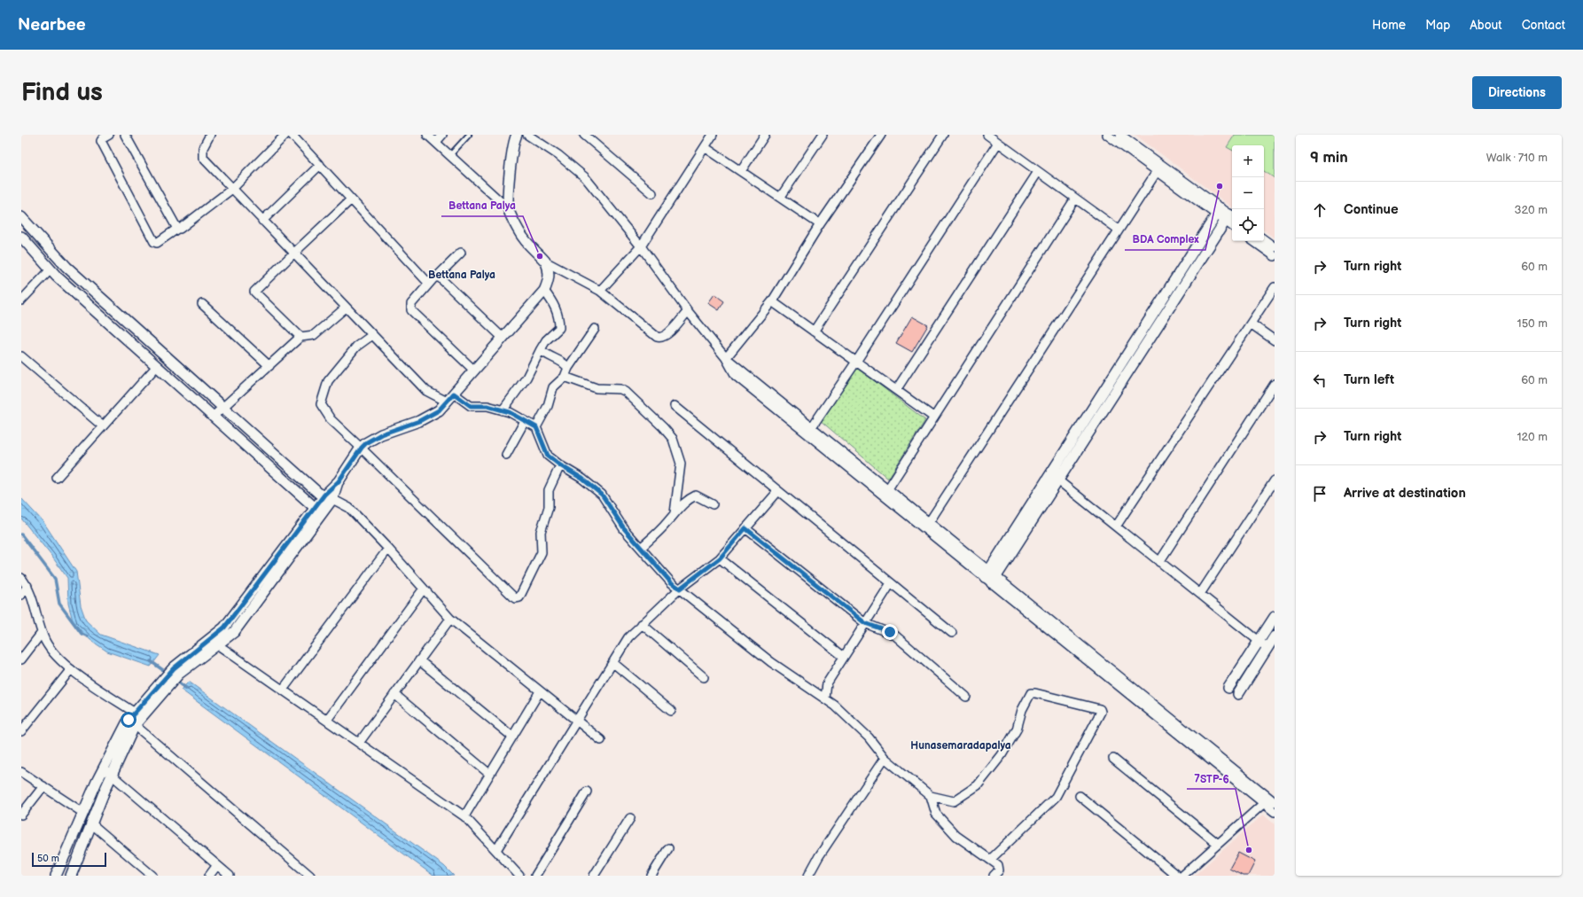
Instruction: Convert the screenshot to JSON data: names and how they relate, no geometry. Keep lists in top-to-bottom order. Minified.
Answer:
{"districts":["Bettana Palya","Hunasemaradapalya"],"places":["BDA Complex","Bettana Palya","7STP-6"],"scale_bar":"50 m","page":{"header":"Nearbee","nav":["Home","Map","About","Contact"],"buttons":"Directions","title":"Find us","heading":["9 min","Walk · 710 m"],"map_buttons":["+","−"],"list":[["Continue","320 m"],["Turn right","60 m"],["Turn right","150 m"],["Turn left","60 m"],["Turn right","120 m"],"Arrive at destination"],"scale":"50 m"}}
